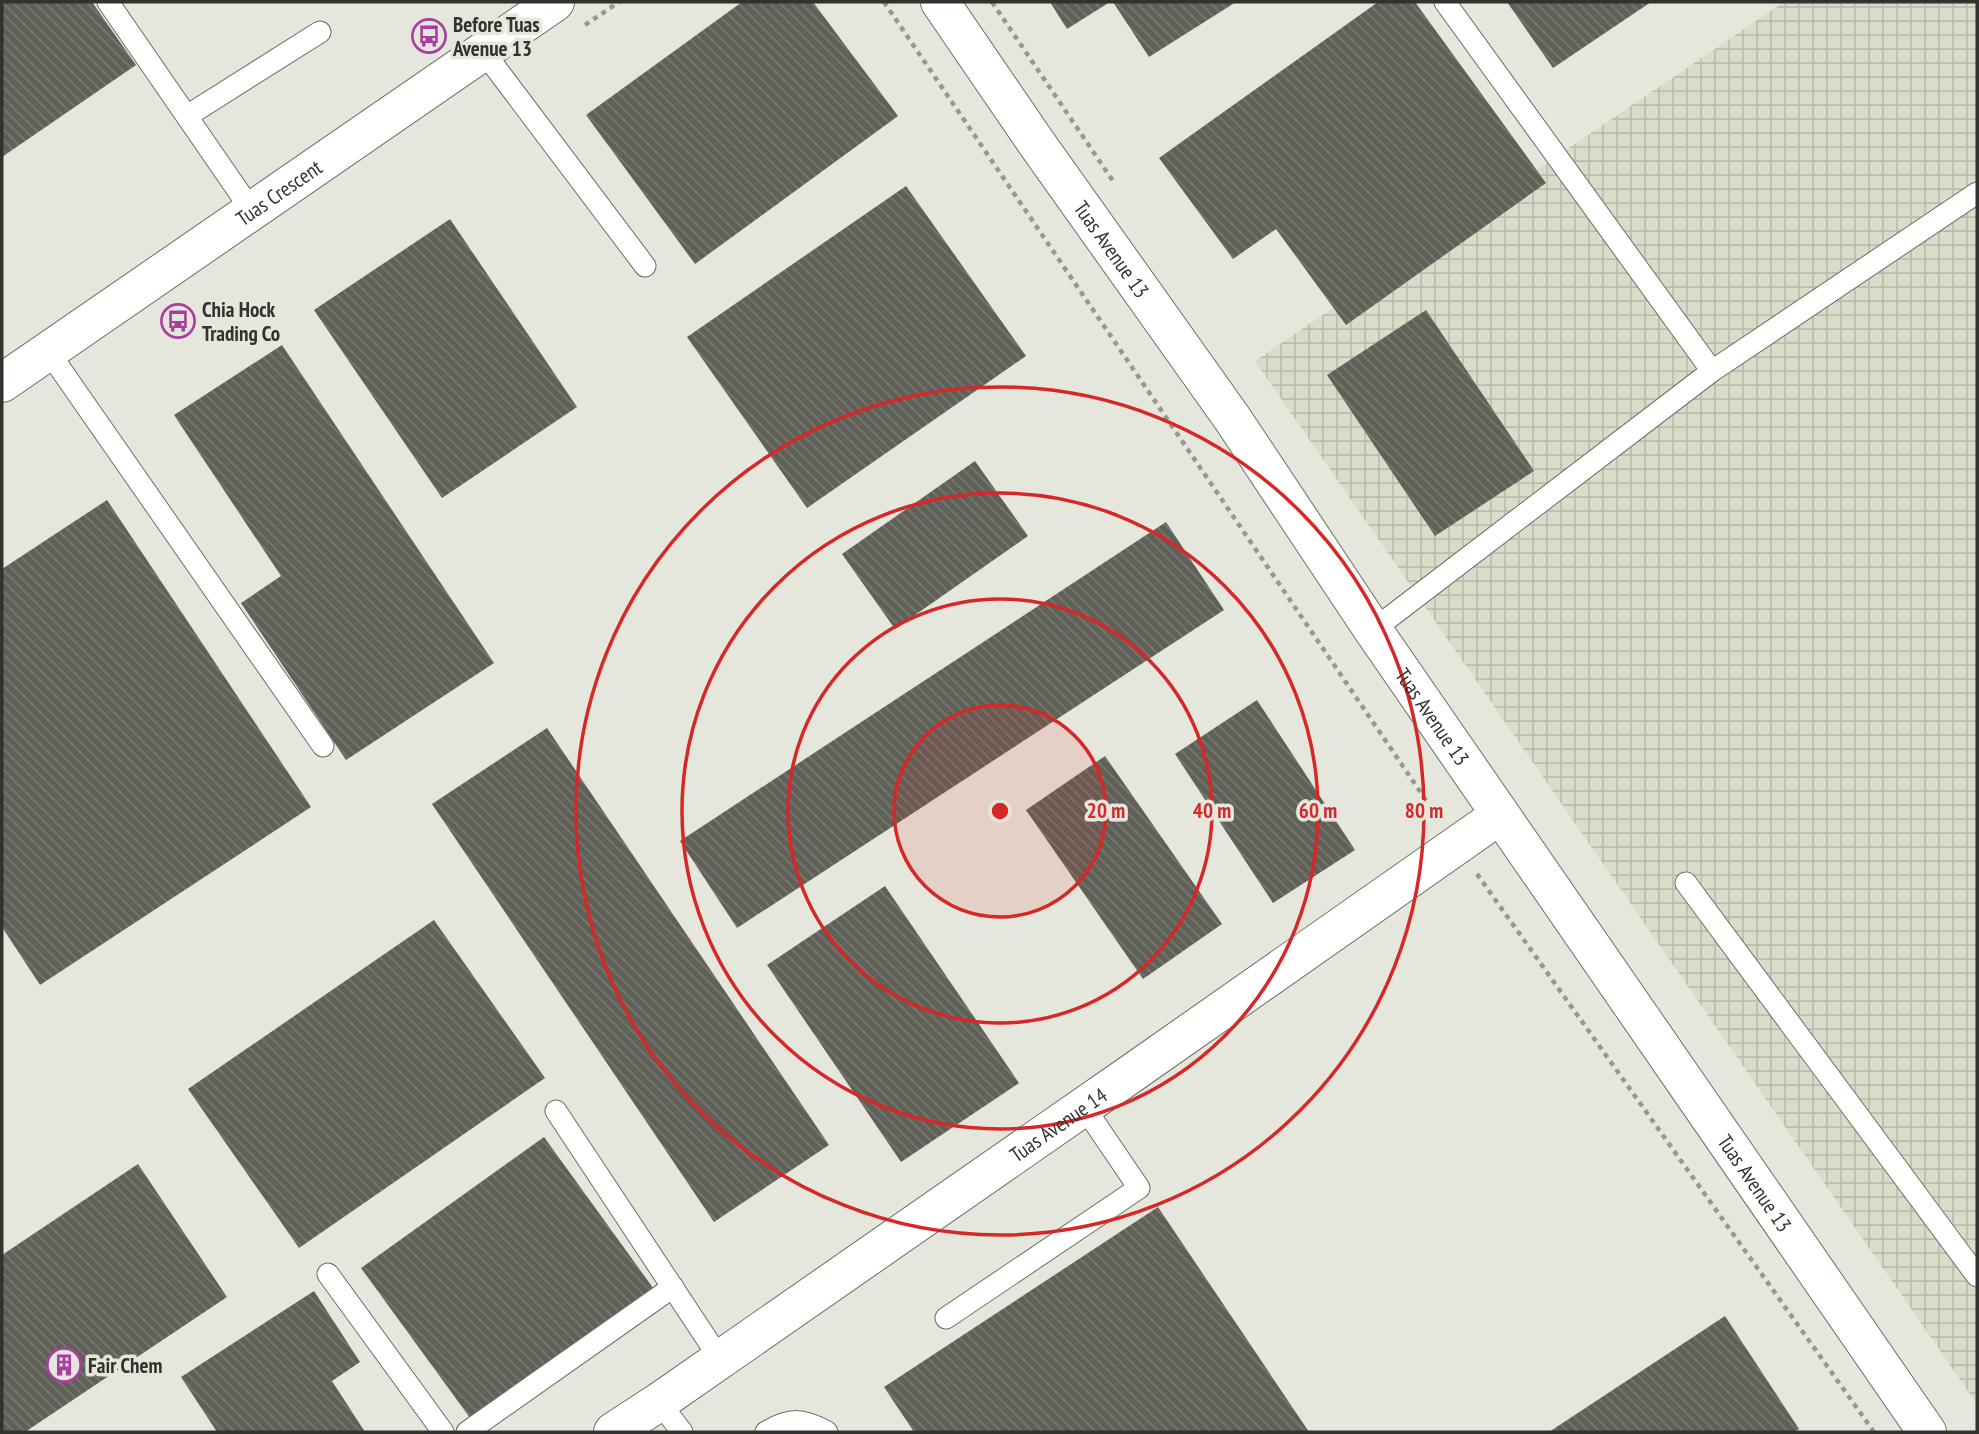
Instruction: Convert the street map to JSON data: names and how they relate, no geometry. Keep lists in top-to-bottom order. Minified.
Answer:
{"streets":{"street":["Tuas Crescent","Tuas Avenue 13","Tuas Avenue 14"]},"crossings":[["Tuas Avenue 13","Tuas Avenue 14"]],"places":{"bus stop":["Before Tuas Avenue 13","Chia Hock Trading Co"],"building":["Fair Chem"]},"rings":["20 m","40 m","60 m","80 m"]}
